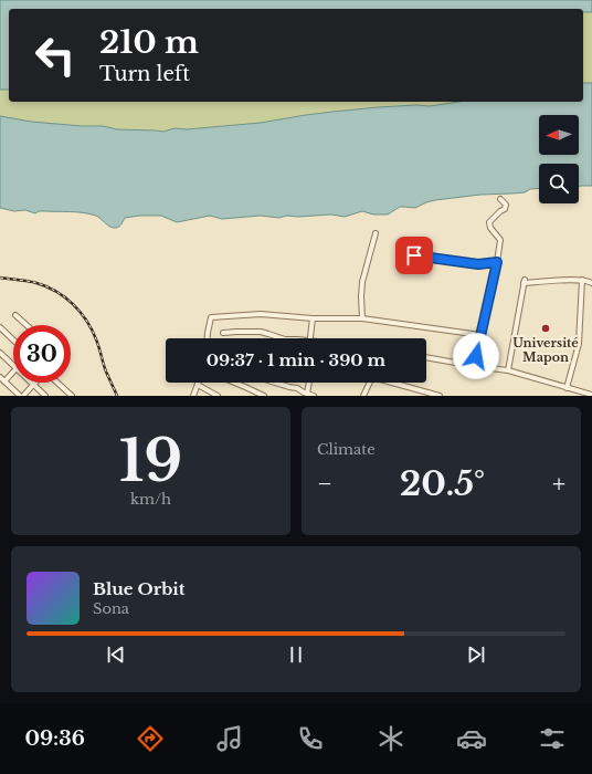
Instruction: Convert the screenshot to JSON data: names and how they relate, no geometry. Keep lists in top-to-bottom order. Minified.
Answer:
{"places":["Université Mapon"],"north":"left","page":{"turn":["210 m","Turn left"],"limit":"30","trip":"09:37 · 1 min · 390 m","tile":[["19","km/h"],"Climate"],"heat":["−","20.5°","+"],"song":["Blue Orbit","Sona"],"tabs":"09:36"}}
